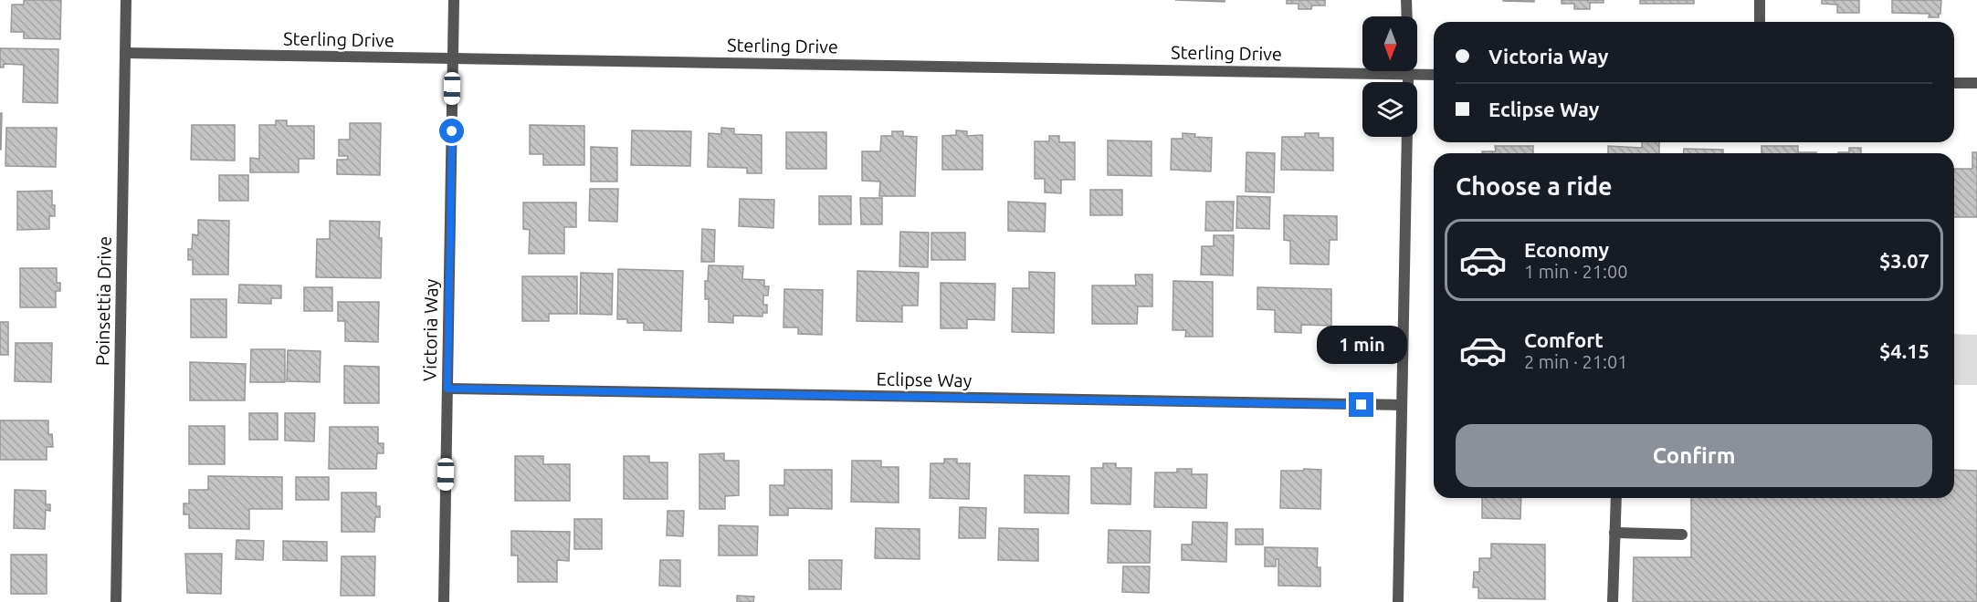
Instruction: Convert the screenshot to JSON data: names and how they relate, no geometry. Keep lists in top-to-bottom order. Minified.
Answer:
{"streets":{"street":["Sterling Drive","Poinsettia Drive","Victoria Way","Eclipse Way"]},"crossings":[["Sterling Drive","Poinsettia Drive"],["Sterling Drive","Victoria Way"],["Victoria Way","Eclipse Way"]],"north":"bottom","page":{"banner":["Victoria Way","Eclipse Way"],"heading":"Choose a ride","list":[{"name":"Economy","note":"1 min · 21:00","value":"$3.07"},{"name":"Comfort","note":"2 min · 21:01","value":"$4.15"}],"bubble":"1 min","buttons":"Confirm"}}
